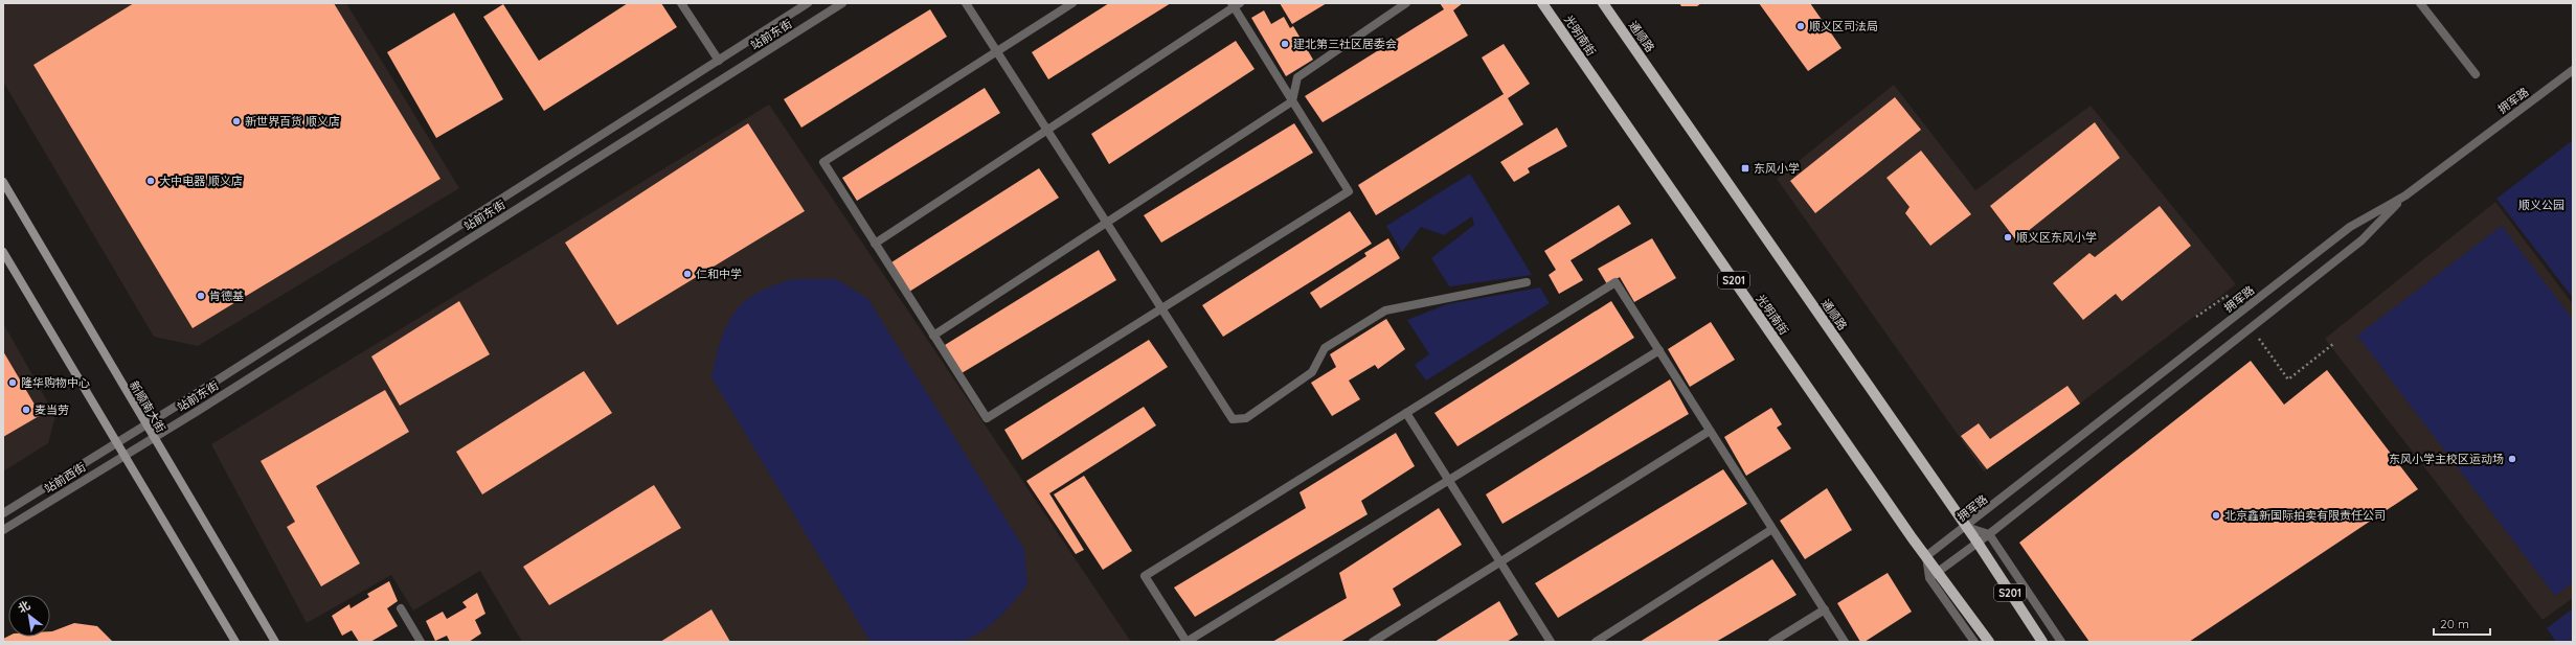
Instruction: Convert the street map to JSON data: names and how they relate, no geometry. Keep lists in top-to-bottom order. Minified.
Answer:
{"streets":{"main road":["光明南街","通顺路","S201","新顺南大街"],"street":["站前东街","拥军路","站前西街"]},"crossings":[["站前东街","新顺南大街"],["站前东街","站前西街"],["光明南街","拥军路"],["光明南街","S201"],["通顺路","拥军路"],["拥军路","S201"]],"parks":["顺义公园"],"places":{"other":["顺义区司法局","建北第三社区居委会","新世界百货 顺义店","大中电器 顺义店","顺义区东风小学","仁和中学","肯德基","隆华购物中心","麦当劳","东风小学主校区运动场","北京鑫新国际拍卖有限责任公司"],"transit":["东风小学"]},"scale_bar":"20 m","north":"top left"}
